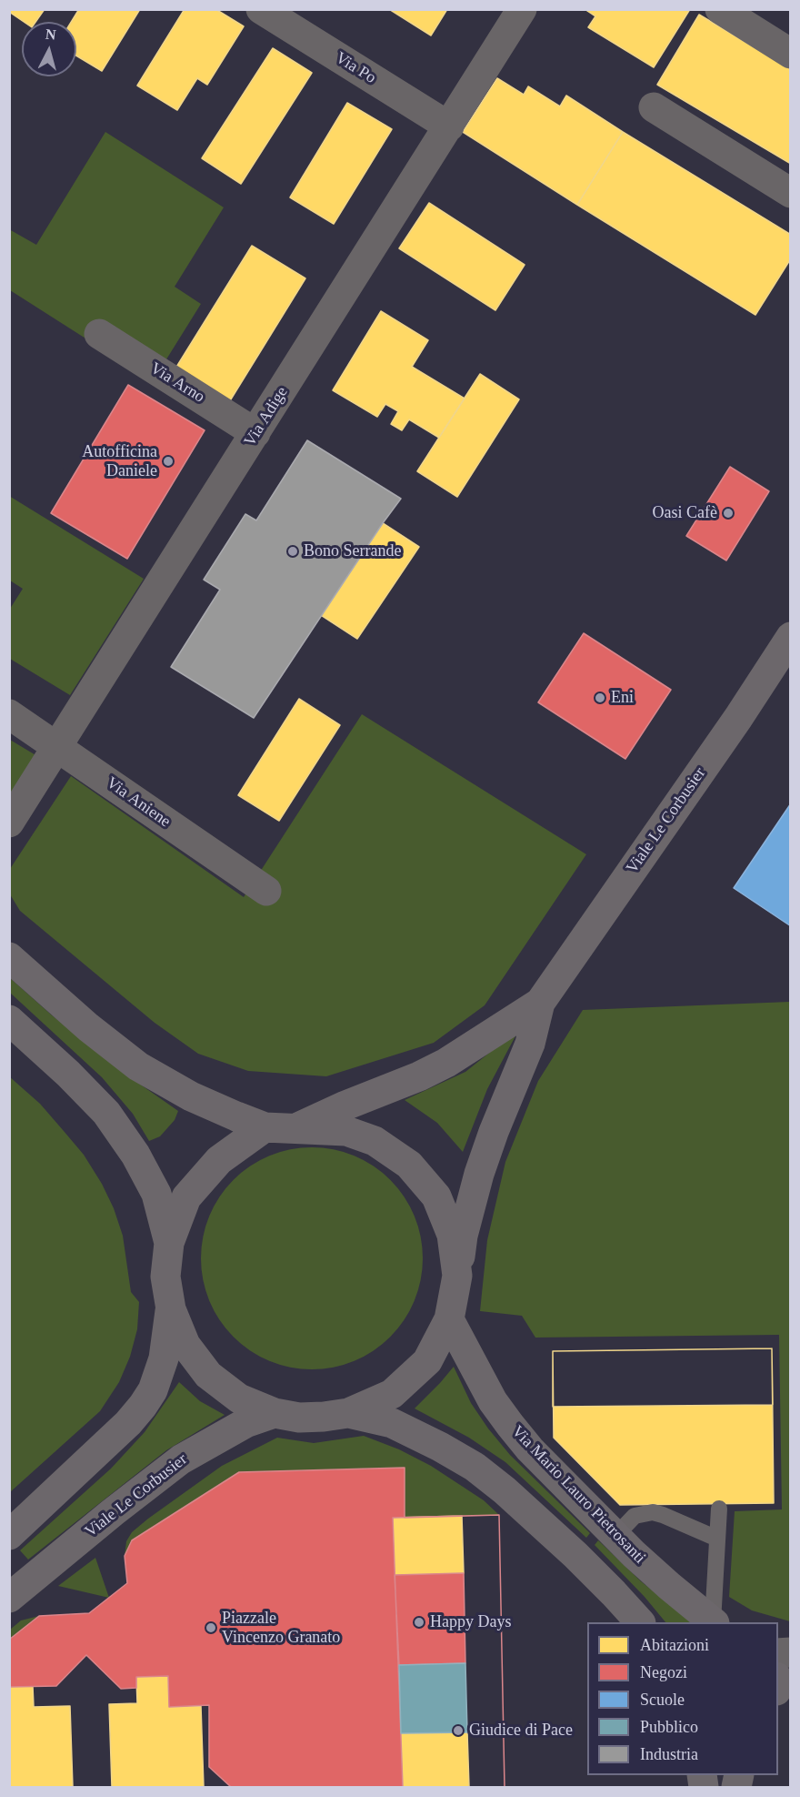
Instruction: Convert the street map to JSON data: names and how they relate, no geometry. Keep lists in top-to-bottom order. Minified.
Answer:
{"streets":{"street":["Via Po","Via Arno","Via Adige","Via Aniene","Viale Le Corbusier","Via Mario Lauro Pietrosanti"]},"crossings":[["Via Po","Via Adige"],["Via Arno","Via Adige"],["Via Adige","Via Aniene"],["Viale Le Corbusier","Via Mario Lauro Pietrosanti"]],"places":["Autofficina Daniele","Oasi Cafè","Bono Serrande","Eni","Happy Days","Piazzale Vincenzo Granato","Giudice di Pace"],"legend":["Abitazioni","Negozi","Scuole","Pubblico","Industria"],"north":"top"}
